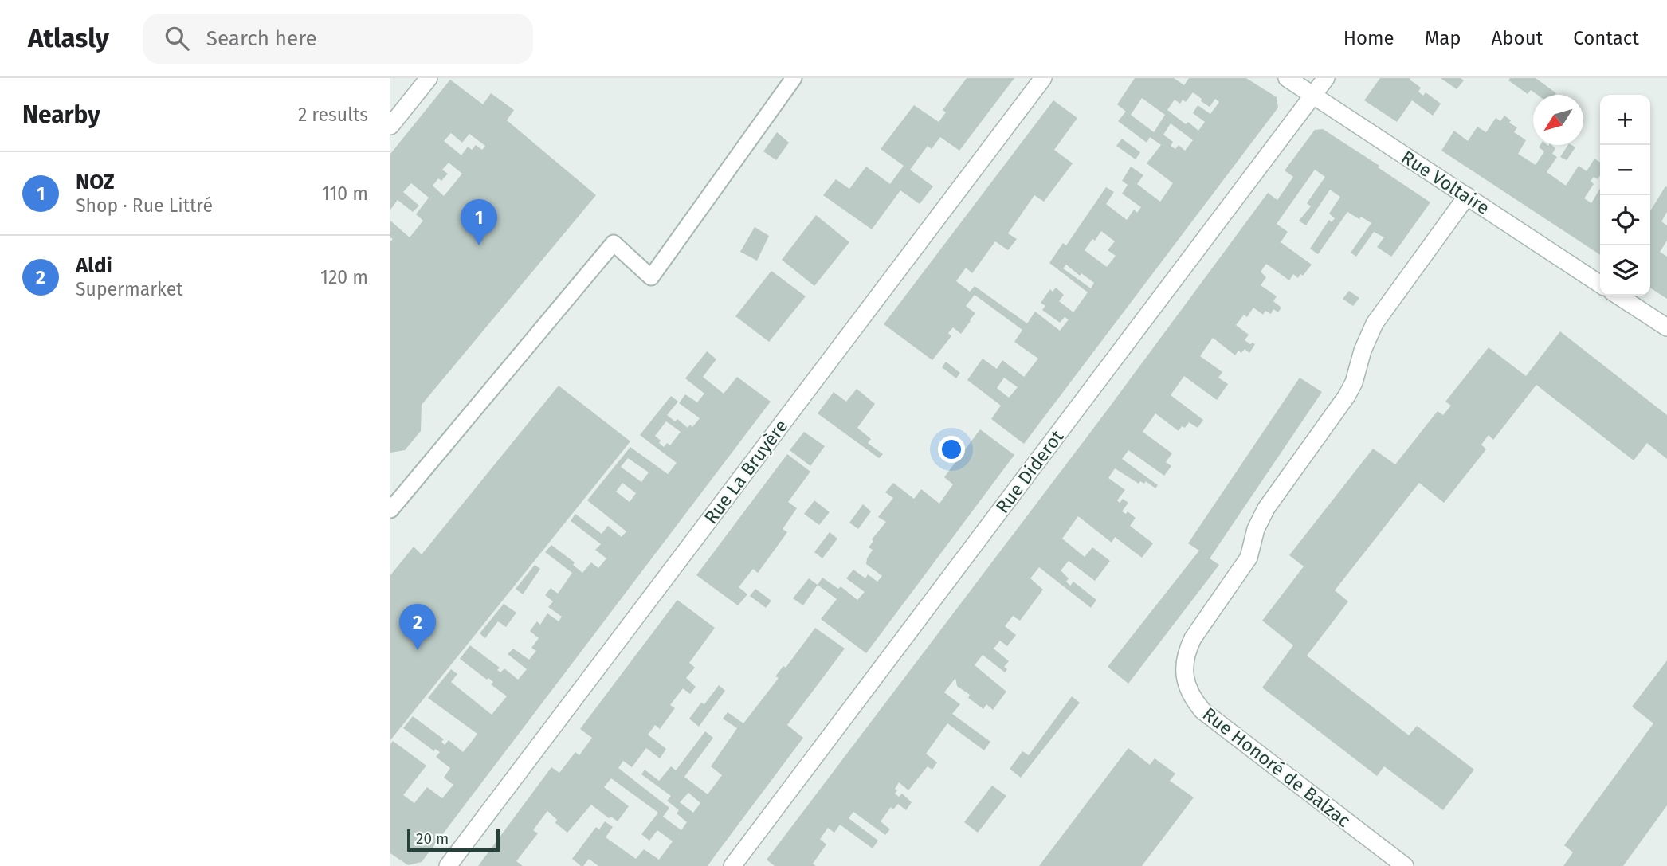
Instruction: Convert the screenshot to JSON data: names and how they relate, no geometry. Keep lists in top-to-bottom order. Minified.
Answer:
{"streets":{"street":["Rue Voltaire","Rue La Bruyère","Rue Diderot","Rue Honoré de Balzac"]},"crossings":[["Rue Voltaire","Rue Diderot"],["Rue Voltaire","Rue Honoré de Balzac"]],"scale_bar":"20 m","north":"bottom left","page":{"header":"Atlasly","search":"Search here","nav":["Home","Map","About","Contact"],"heading":["Nearby","2 results"],"map_buttons":["+","−"],"list":[{"mark":"1","name":"NOZ","note":"Shop · Rue Littré","value":"110 m"},{"mark":"2","name":"Aldi","note":"Supermarket","value":"120 m"}],"pins":["1","2"],"scale":"20 m"}}
